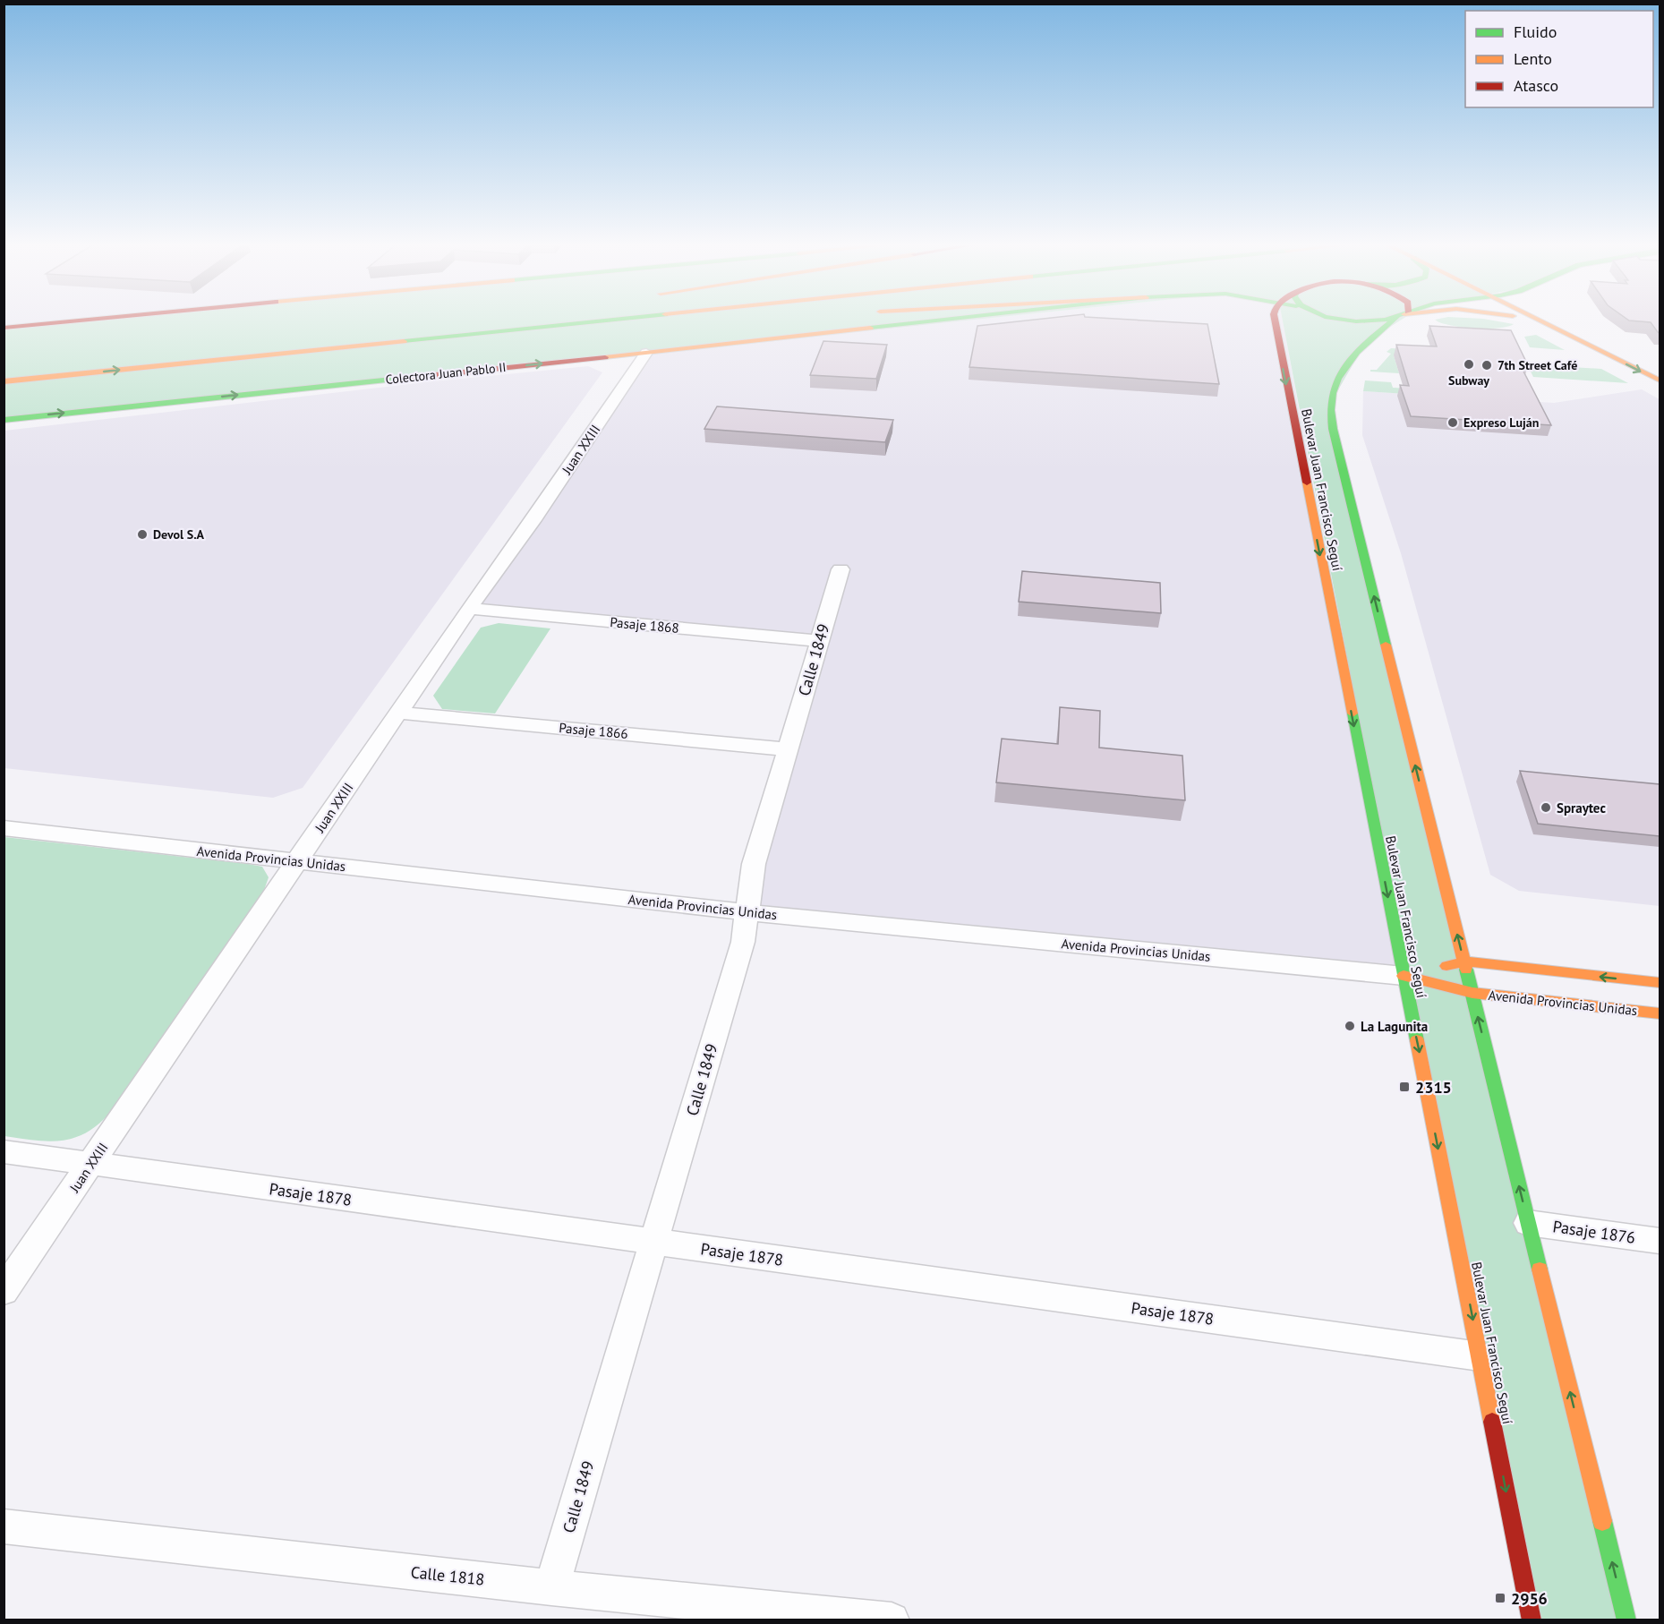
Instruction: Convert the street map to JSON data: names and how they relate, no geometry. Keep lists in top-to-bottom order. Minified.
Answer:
{"streets":{"main road":["Colectora Juan Pablo II","Bulevar Juan Francisco Seguí","Avenida Provincias Unidas"],"street":["Juan XXIII","Pasaje 1868","Calle 1849","Pasaje 1866","Pasaje 1878","Pasaje 1876","Calle 1818"]},"crossings":[["Colectora Juan Pablo II","Juan XXIII"],["Juan XXIII","Pasaje 1868"],["Juan XXIII","Pasaje 1866"],["Juan XXIII","Avenida Provincias Unidas"],["Juan XXIII","Pasaje 1878"],["Bulevar Juan Francisco Seguí","Avenida Provincias Unidas"],["Bulevar Juan Francisco Seguí","Pasaje 1878"],["Bulevar Juan Francisco Seguí","Pasaje 1876"],["Pasaje 1868","Calle 1849"],["Calle 1849","Pasaje 1866"],["Calle 1849","Avenida Provincias Unidas"],["Calle 1849","Pasaje 1878"],["Calle 1849","Calle 1818"]],"places":{"other":["Subway","7th Street Café","Expreso Luján","Devol S.A","Spraytec","La Lagunita"],"transit":["2315","2956"]},"legend":["Fluido","Lento","Atasco"]}
